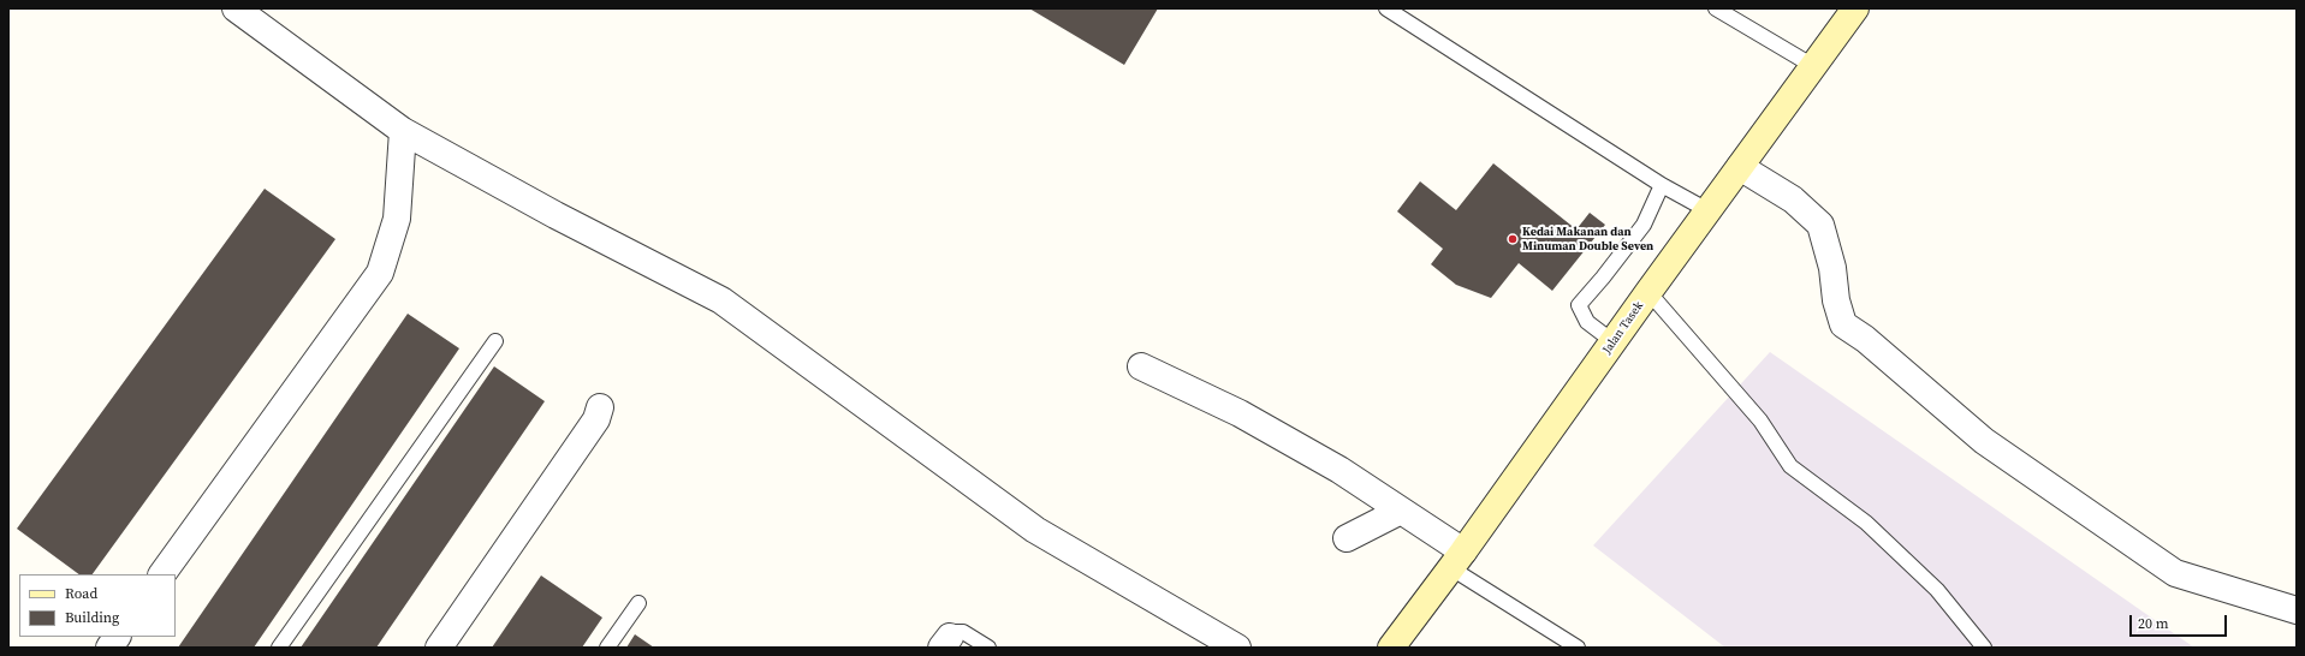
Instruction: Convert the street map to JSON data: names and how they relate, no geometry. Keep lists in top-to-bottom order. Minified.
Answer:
{"streets":{"main road":["Jalan Tasek"]},"places":["Kedai Makanan dan Minuman Double Seven"],"legend":["Road","Building"],"scale_bar":"20 m"}
